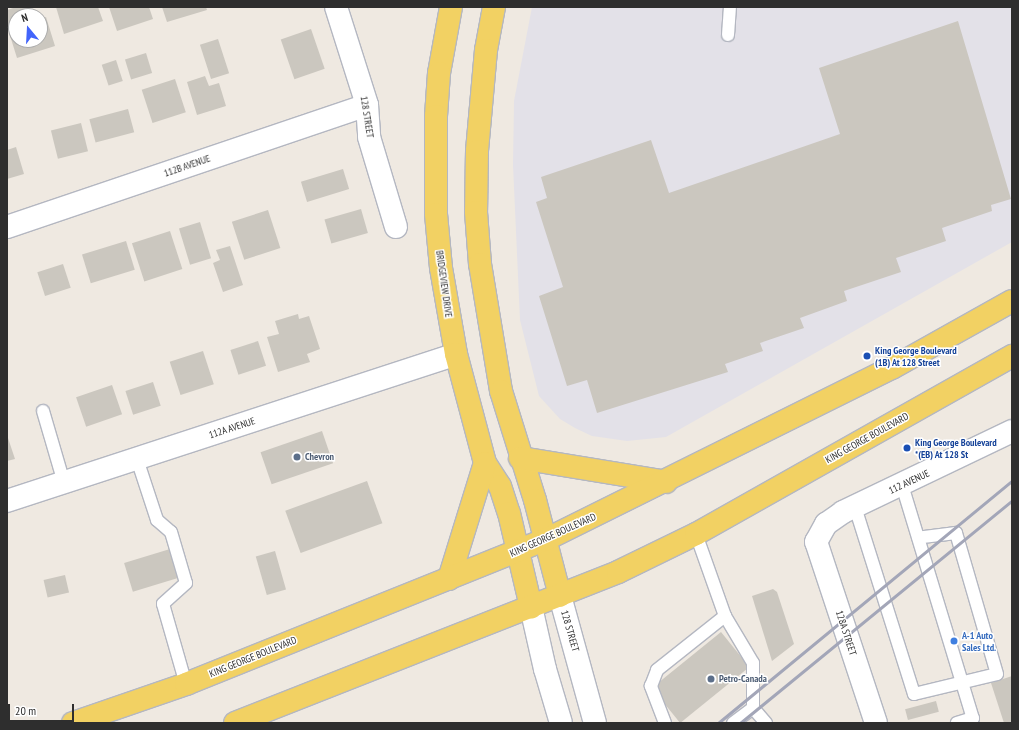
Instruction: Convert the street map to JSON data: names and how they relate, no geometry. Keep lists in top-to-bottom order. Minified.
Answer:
{"streets":{"main road":["128 STREET","BRIDGEVIEW DRIVE","KING GEORGE BOULEVARD"],"street":["112B AVENUE","112A AVENUE","112 AVENUE","128A STREET"]},"crossings":[["128 STREET","112B AVENUE"],["128 STREET","KING GEORGE BOULEVARD"],["BRIDGEVIEW DRIVE","112A AVENUE"],["BRIDGEVIEW DRIVE","KING GEORGE BOULEVARD"],["112 AVENUE","128A STREET"]],"places":["King George Boulevard (1B) At 128 Street","King George Boulevard *(EB) At 128 St","Chevron","A-1 Auto Sales Ltd.","Petro-Canada"],"scale_bar":"20 m","north":"top"}
